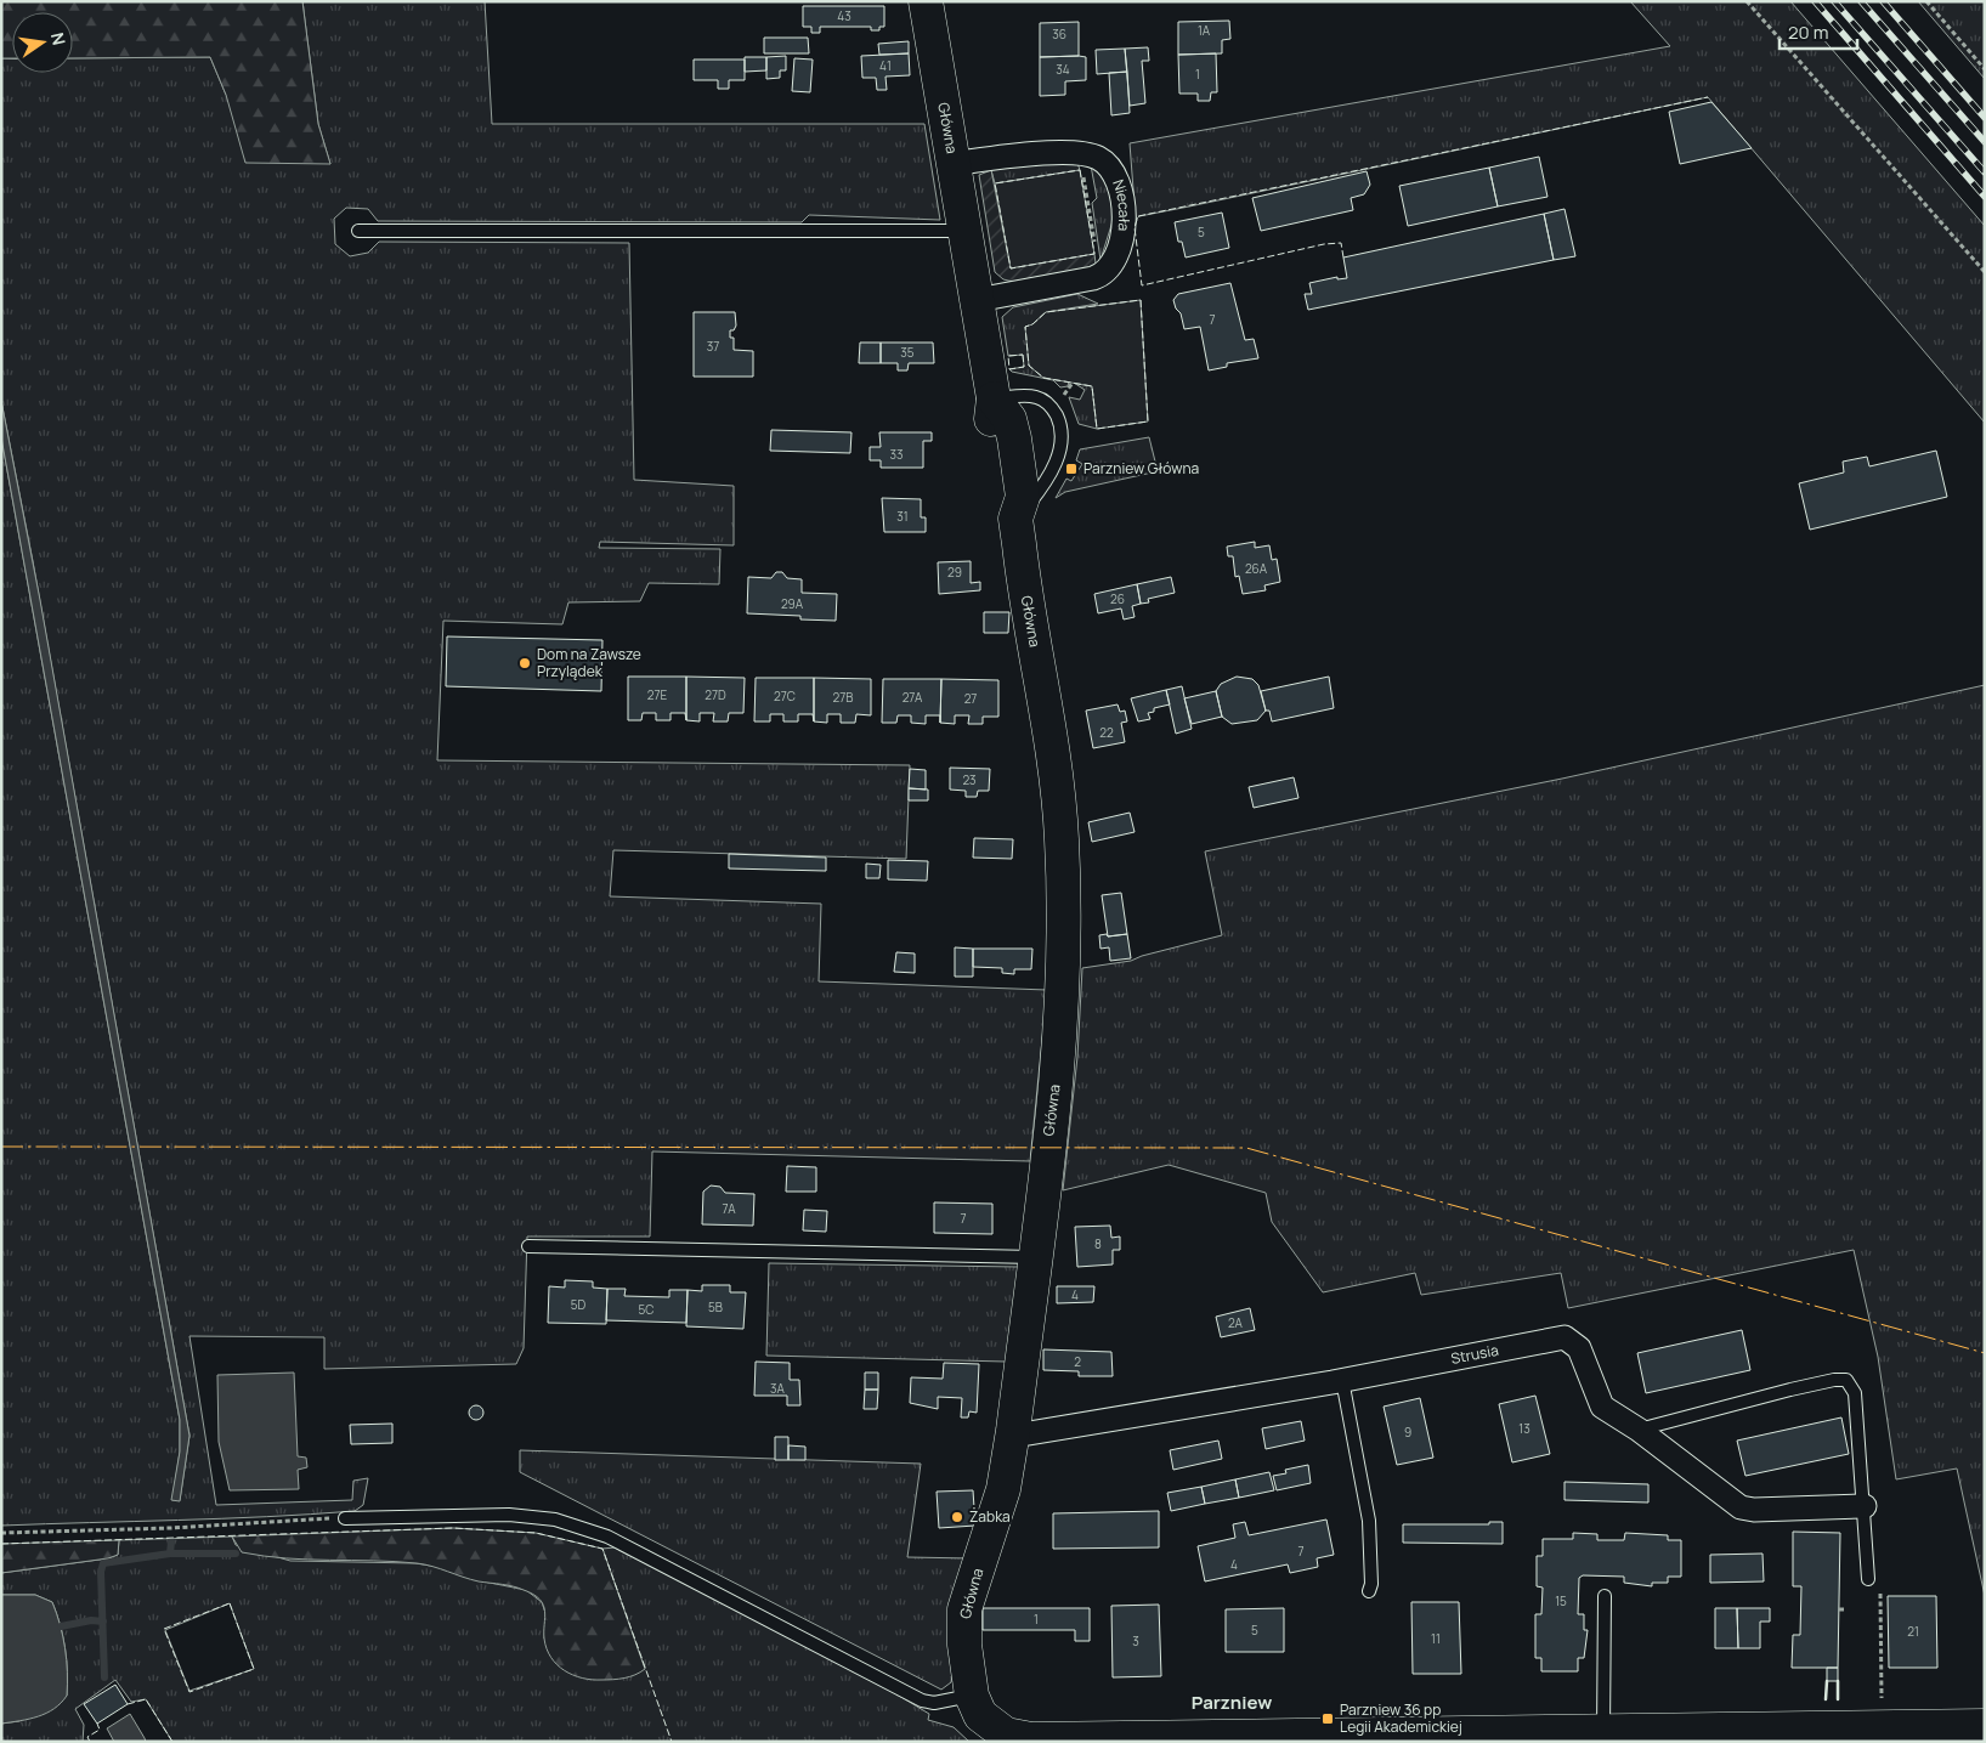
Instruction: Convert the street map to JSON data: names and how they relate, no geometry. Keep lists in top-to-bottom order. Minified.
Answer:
{"streets":{"street":["Główna","Niecała","Strusia"]},"crossings":[["Główna","Niecała"],["Główna","Strusia"]],"districts":["Parzniew"],"places":{"transit":["Parzniew Główna","Parzniew 36 pp Legii Akademickiej"],"other":["Dom na Zawsze Przylądek","Żabka"]},"house_numbers":["43","1A","36","41","34","1","5","7","37","35","33","31","26A","29","26","29A","27E","27D","27C","27B","27A","27","22","23","7A","7","8","4","5D","5B","5C","2A","2","3A","13","9","7","4","15","1","5","21","11","3"],"scale_bar":"20 m","north":"right"}
